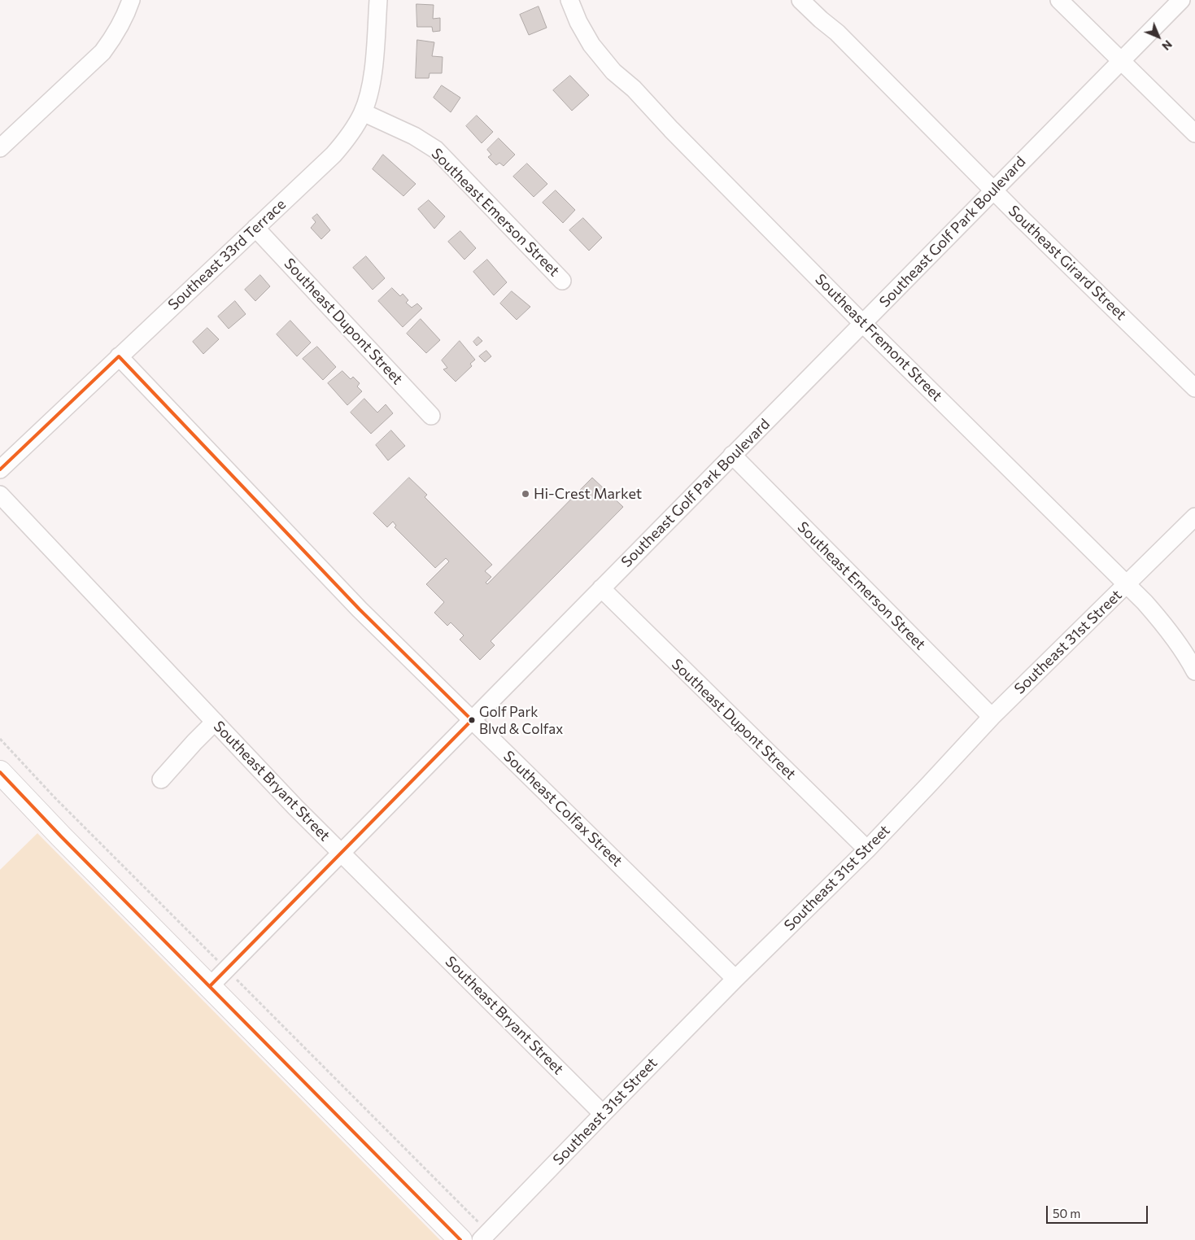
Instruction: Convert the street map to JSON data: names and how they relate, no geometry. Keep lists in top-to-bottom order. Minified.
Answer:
{"streets":{"street":["Southeast Emerson Street","Southeast Golf Park Boulevard","Southeast 33rd Terrace","Southeast Girard Street","Southeast Dupont Street","Southeast Fremont Street","Southeast 31st Street","Southeast Bryant Street","Southeast Colfax Street"]},"crossings":[["Southeast Emerson Street","Southeast Golf Park Boulevard"],["Southeast Emerson Street","Southeast 33rd Terrace"],["Southeast Emerson Street","Southeast 31st Street"],["Southeast Golf Park Boulevard","Southeast Girard Street"],["Southeast Golf Park Boulevard","Southeast Dupont Street"],["Southeast Golf Park Boulevard","Southeast Fremont Street"],["Southeast Golf Park Boulevard","Southeast Bryant Street"],["Southeast Golf Park Boulevard","Southeast Colfax Street"],["Southeast 33rd Terrace","Southeast Dupont Street"],["Southeast 33rd Terrace","Southeast Colfax Street"],["Southeast Dupont Street","Southeast 31st Street"],["Southeast Fremont Street","Southeast 31st Street"],["Southeast 31st Street","Southeast Bryant Street"],["Southeast 31st Street","Southeast Colfax Street"]],"places":["Hi-Crest Market","Golf Park Blvd & Colfax"],"scale_bar":"50 m","north":"bottom right"}
